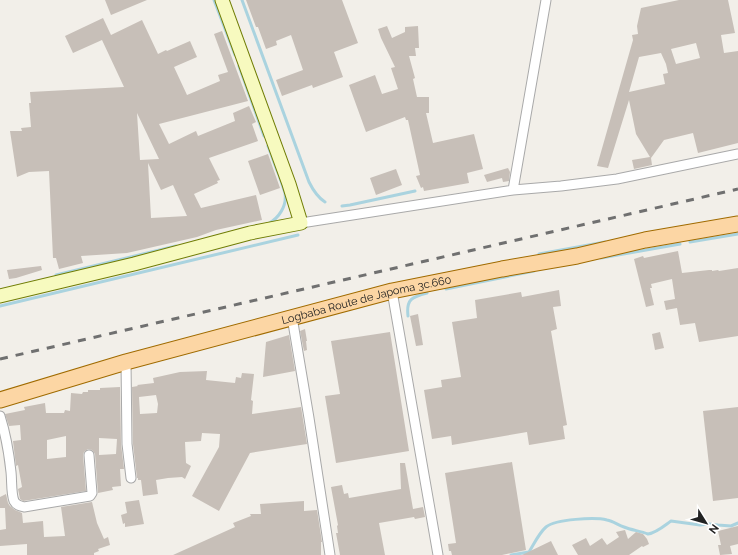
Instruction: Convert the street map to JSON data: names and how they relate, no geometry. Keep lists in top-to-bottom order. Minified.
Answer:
{"streets":{"main road":["Logbaba Route de Japoma 3c.660"]},"north":"bottom right"}
